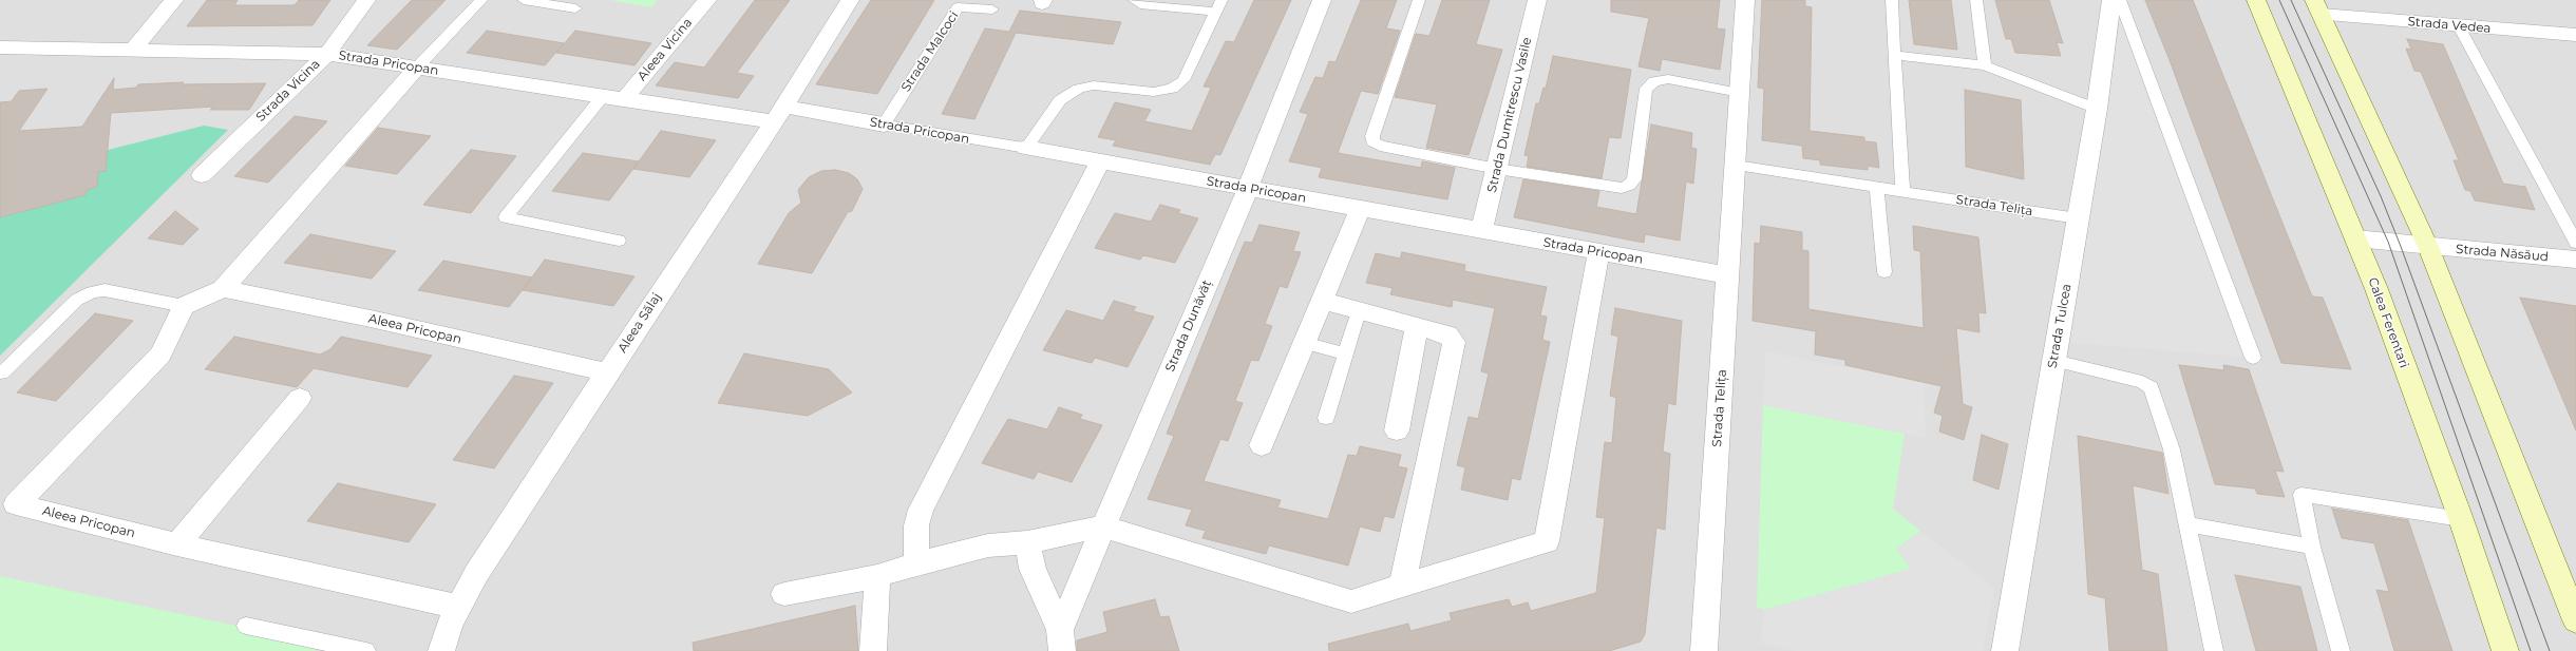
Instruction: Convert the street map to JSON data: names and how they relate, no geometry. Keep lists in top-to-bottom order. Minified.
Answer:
{"streets":{"main road":["Calea Ferentari"],"street":["Strada Vedea","Aleea Vicina","Strada Pricopan","Strada Vicina","Strada Dumitrescu Vasile","Strada Telița","Strada Năsăud","Aleea Sălaj","Strada Dunăvăț","Strada Tulcea","Aleea Pricopan"],"lane":["Strada Malcoci"]},"crossings":[["Aleea Vicina","Strada Pricopan"],["Strada Malcoci","Strada Pricopan"],["Strada Pricopan","Strada Vicina"],["Strada Pricopan","Strada Dumitrescu Vasile"],["Strada Pricopan","Strada Telița"],["Strada Pricopan","Aleea Sălaj"],["Strada Pricopan","Strada Dunăvăț"],["Strada Telița","Strada Tulcea"],["Strada Năsăud","Calea Ferentari"],["Aleea Sălaj","Aleea Pricopan"]]}
